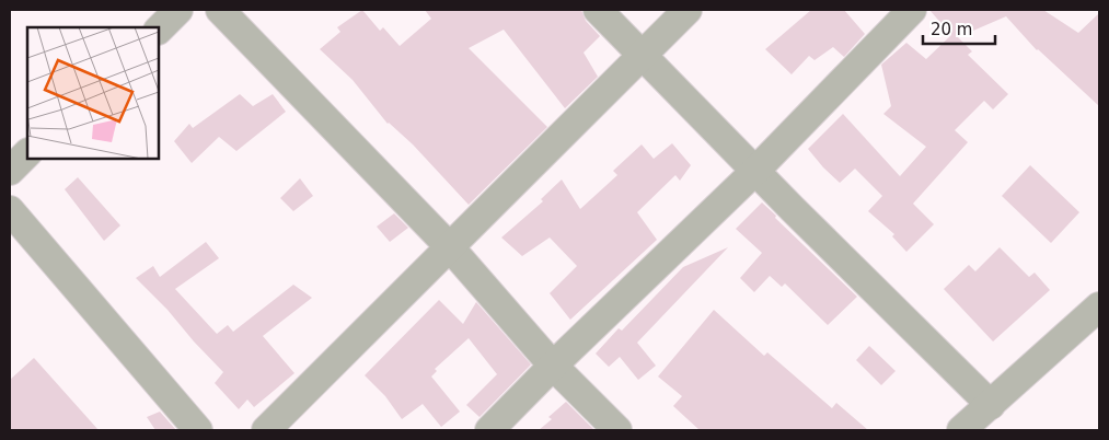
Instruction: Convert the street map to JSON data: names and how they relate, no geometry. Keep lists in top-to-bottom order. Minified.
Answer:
{"scale_bar":"20 m"}
